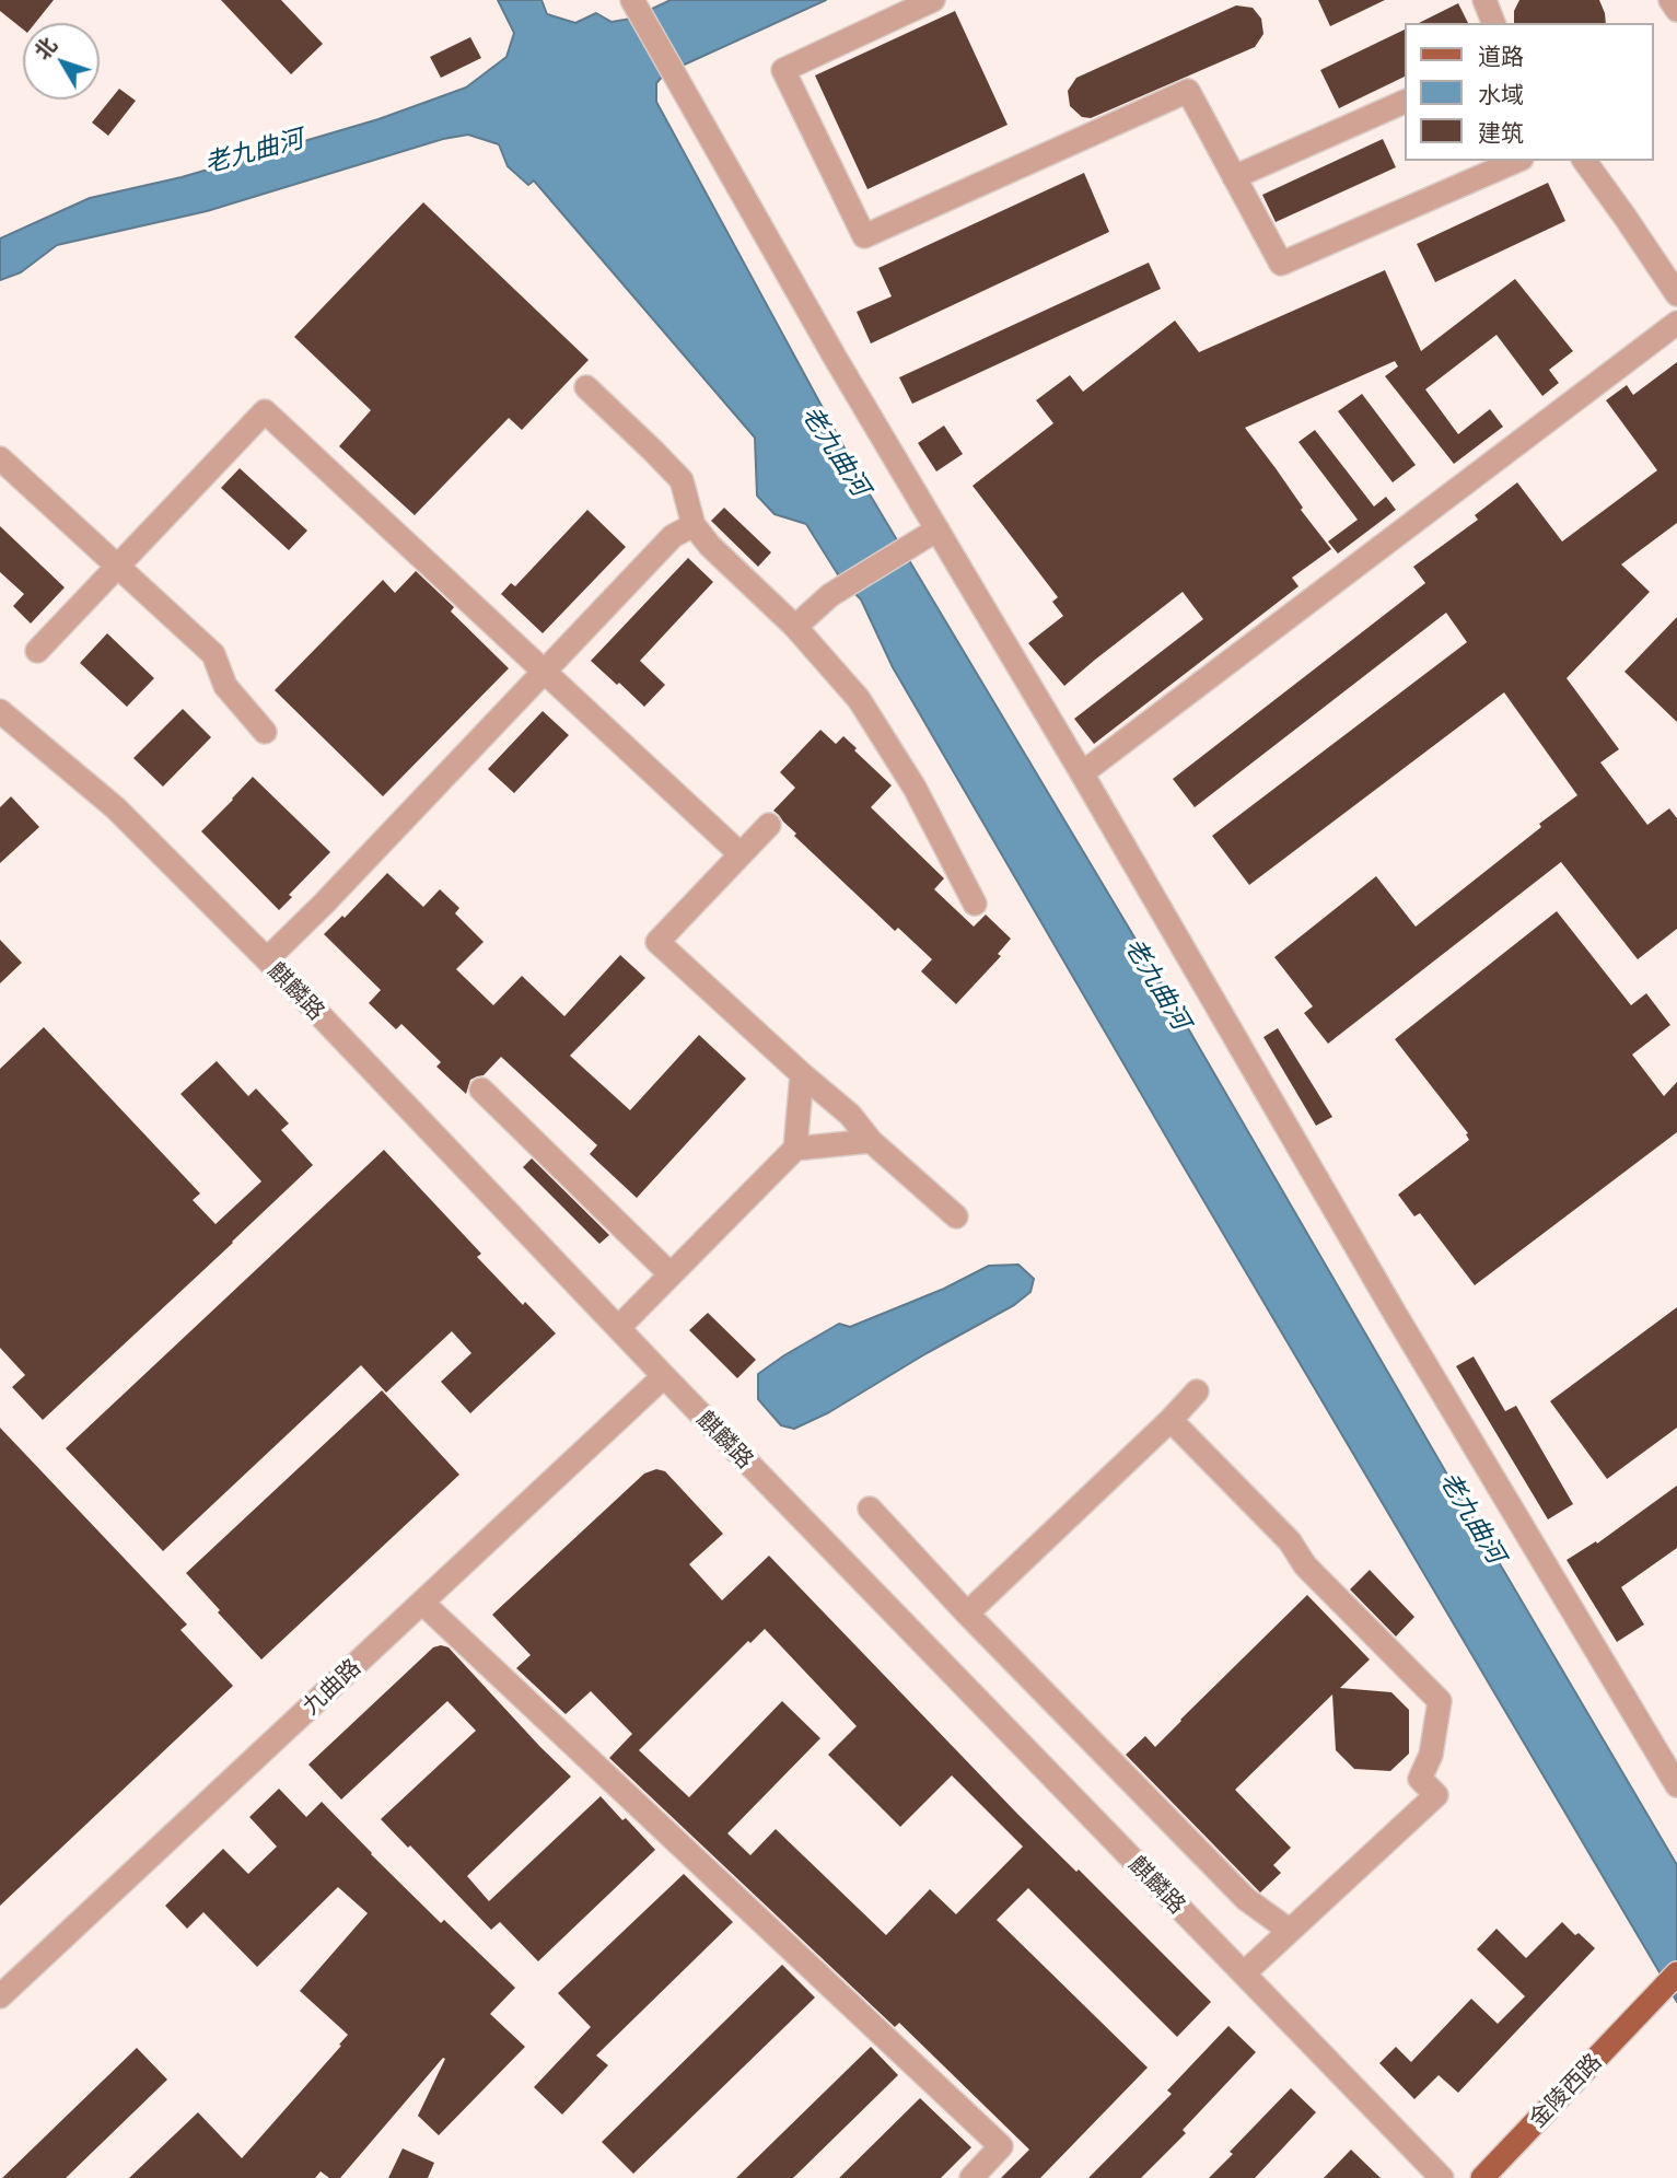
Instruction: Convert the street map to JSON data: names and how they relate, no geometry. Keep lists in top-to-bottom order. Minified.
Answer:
{"streets":{"main road":["金陵西路"],"street":["麒麟路","九曲路"]},"crossings":[["麒麟路","九曲路"]],"water":["老九曲河"],"legend":["道路","水域","建筑"],"north":"top left"}
